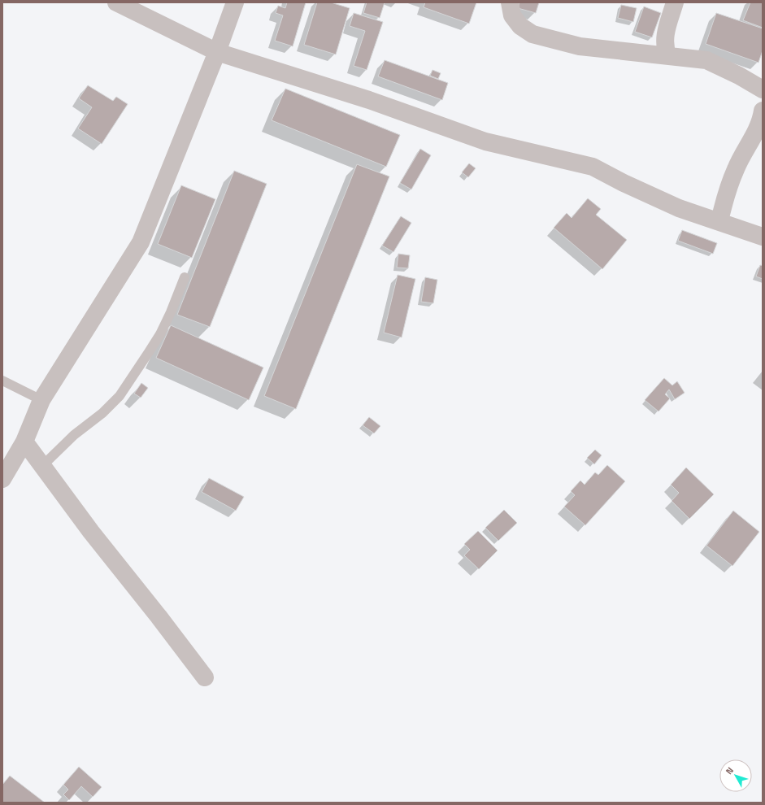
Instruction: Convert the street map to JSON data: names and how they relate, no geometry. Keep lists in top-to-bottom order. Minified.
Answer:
{"north":"top left"}
